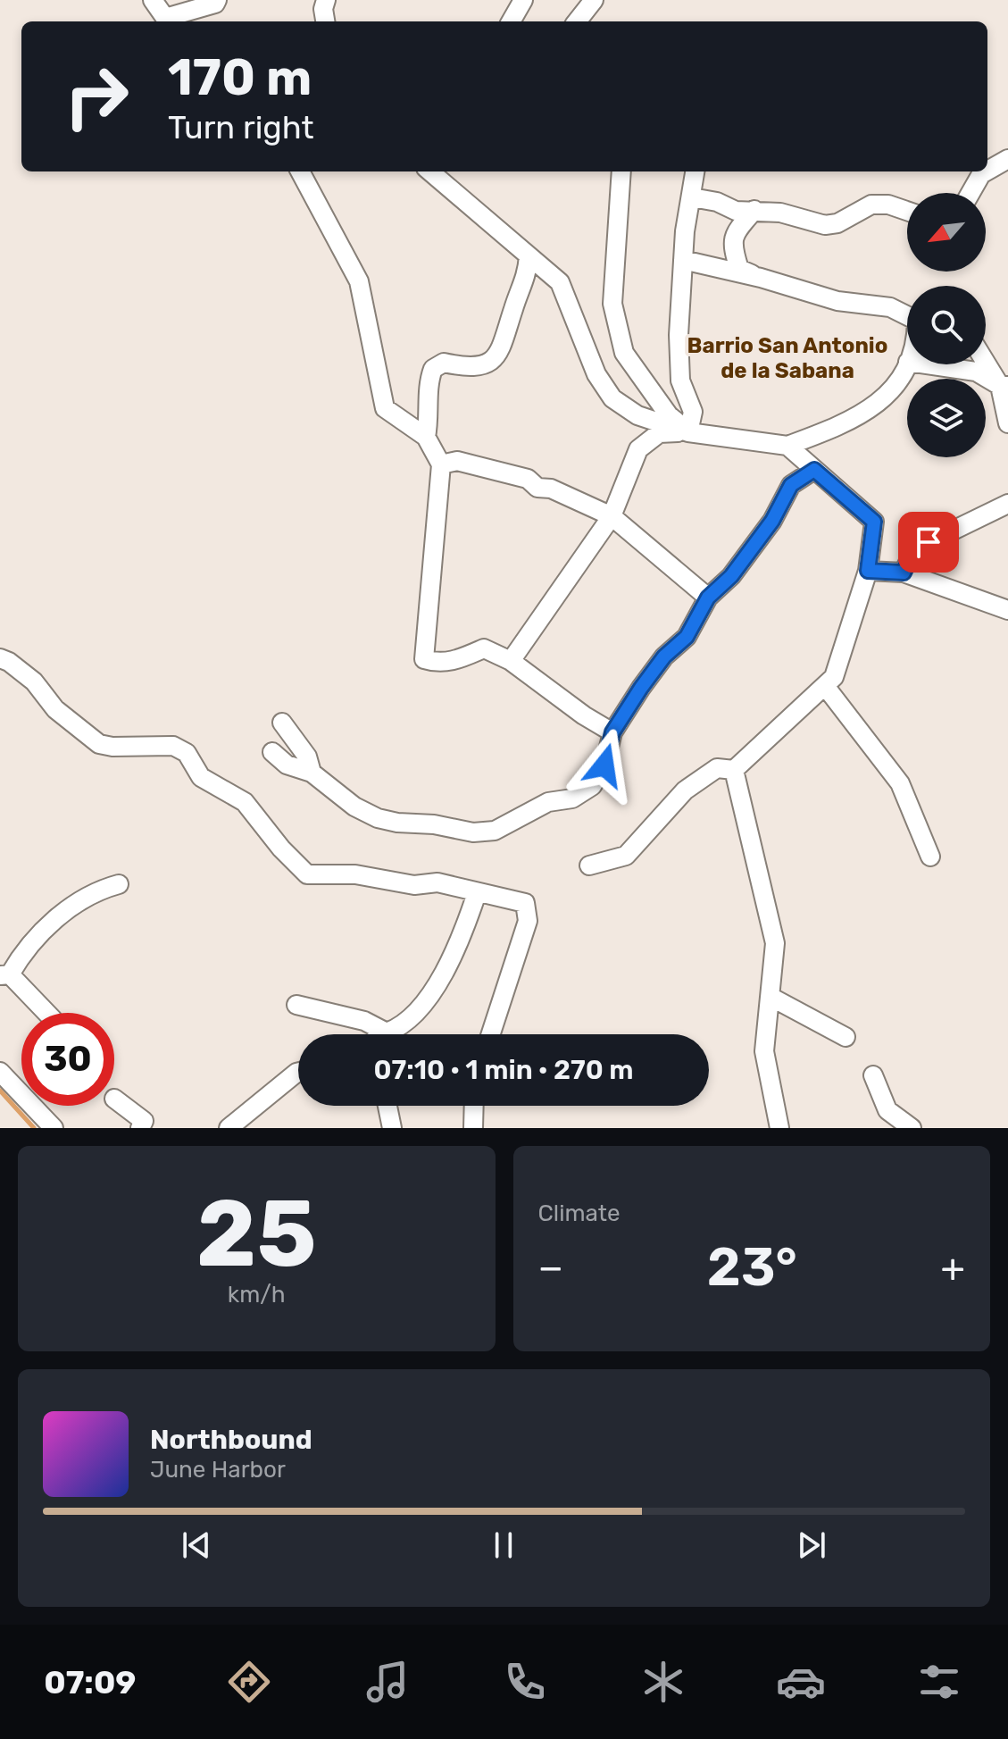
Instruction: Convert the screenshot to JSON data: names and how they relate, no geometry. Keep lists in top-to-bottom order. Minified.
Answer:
{"districts":["Barrio San Antonio de la Sabana"],"north":"bottom left","page":{"turn":["170 m","Turn right"],"limit":"30","trip":"07:10 · 1 min · 270 m","tile":[["25","km/h"],"Climate"],"heat":["−","23°","+"],"song":["Northbound","June Harbor"],"tabs":"07:09"}}
